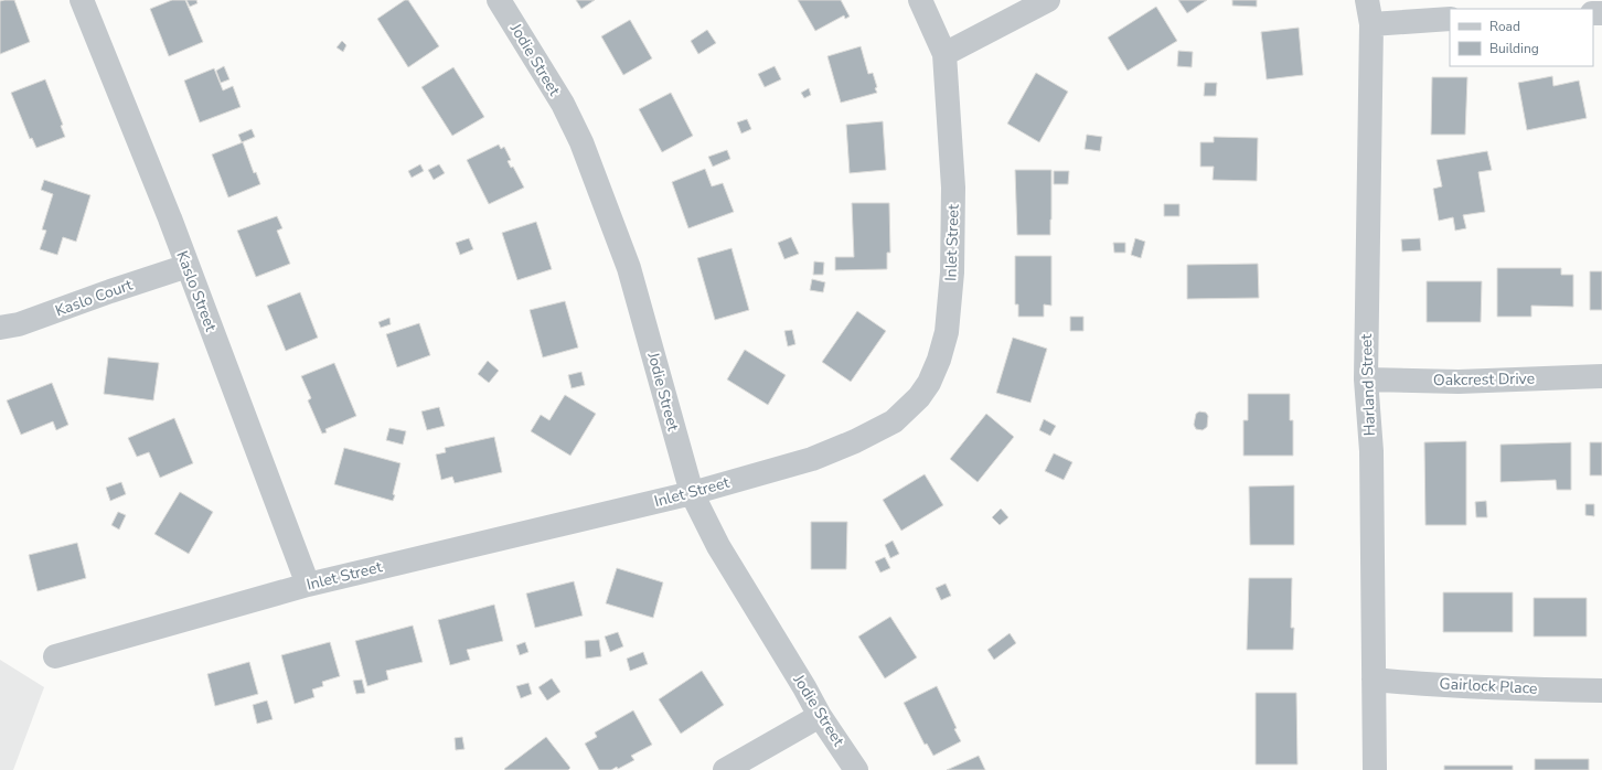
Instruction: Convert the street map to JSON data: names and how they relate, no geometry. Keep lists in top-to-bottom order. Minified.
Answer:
{"streets":{"street":["Jodie Street","Inlet Street","Kaslo Street","Kaslo Court","Oakcrest Drive","Harland Street","Gairlock Place"]},"crossings":[["Jodie Street","Inlet Street"],["Inlet Street","Kaslo Street"],["Kaslo Street","Kaslo Court"],["Oakcrest Drive","Harland Street"],["Harland Street","Gairlock Place"]],"legend":["Road","Building"]}
